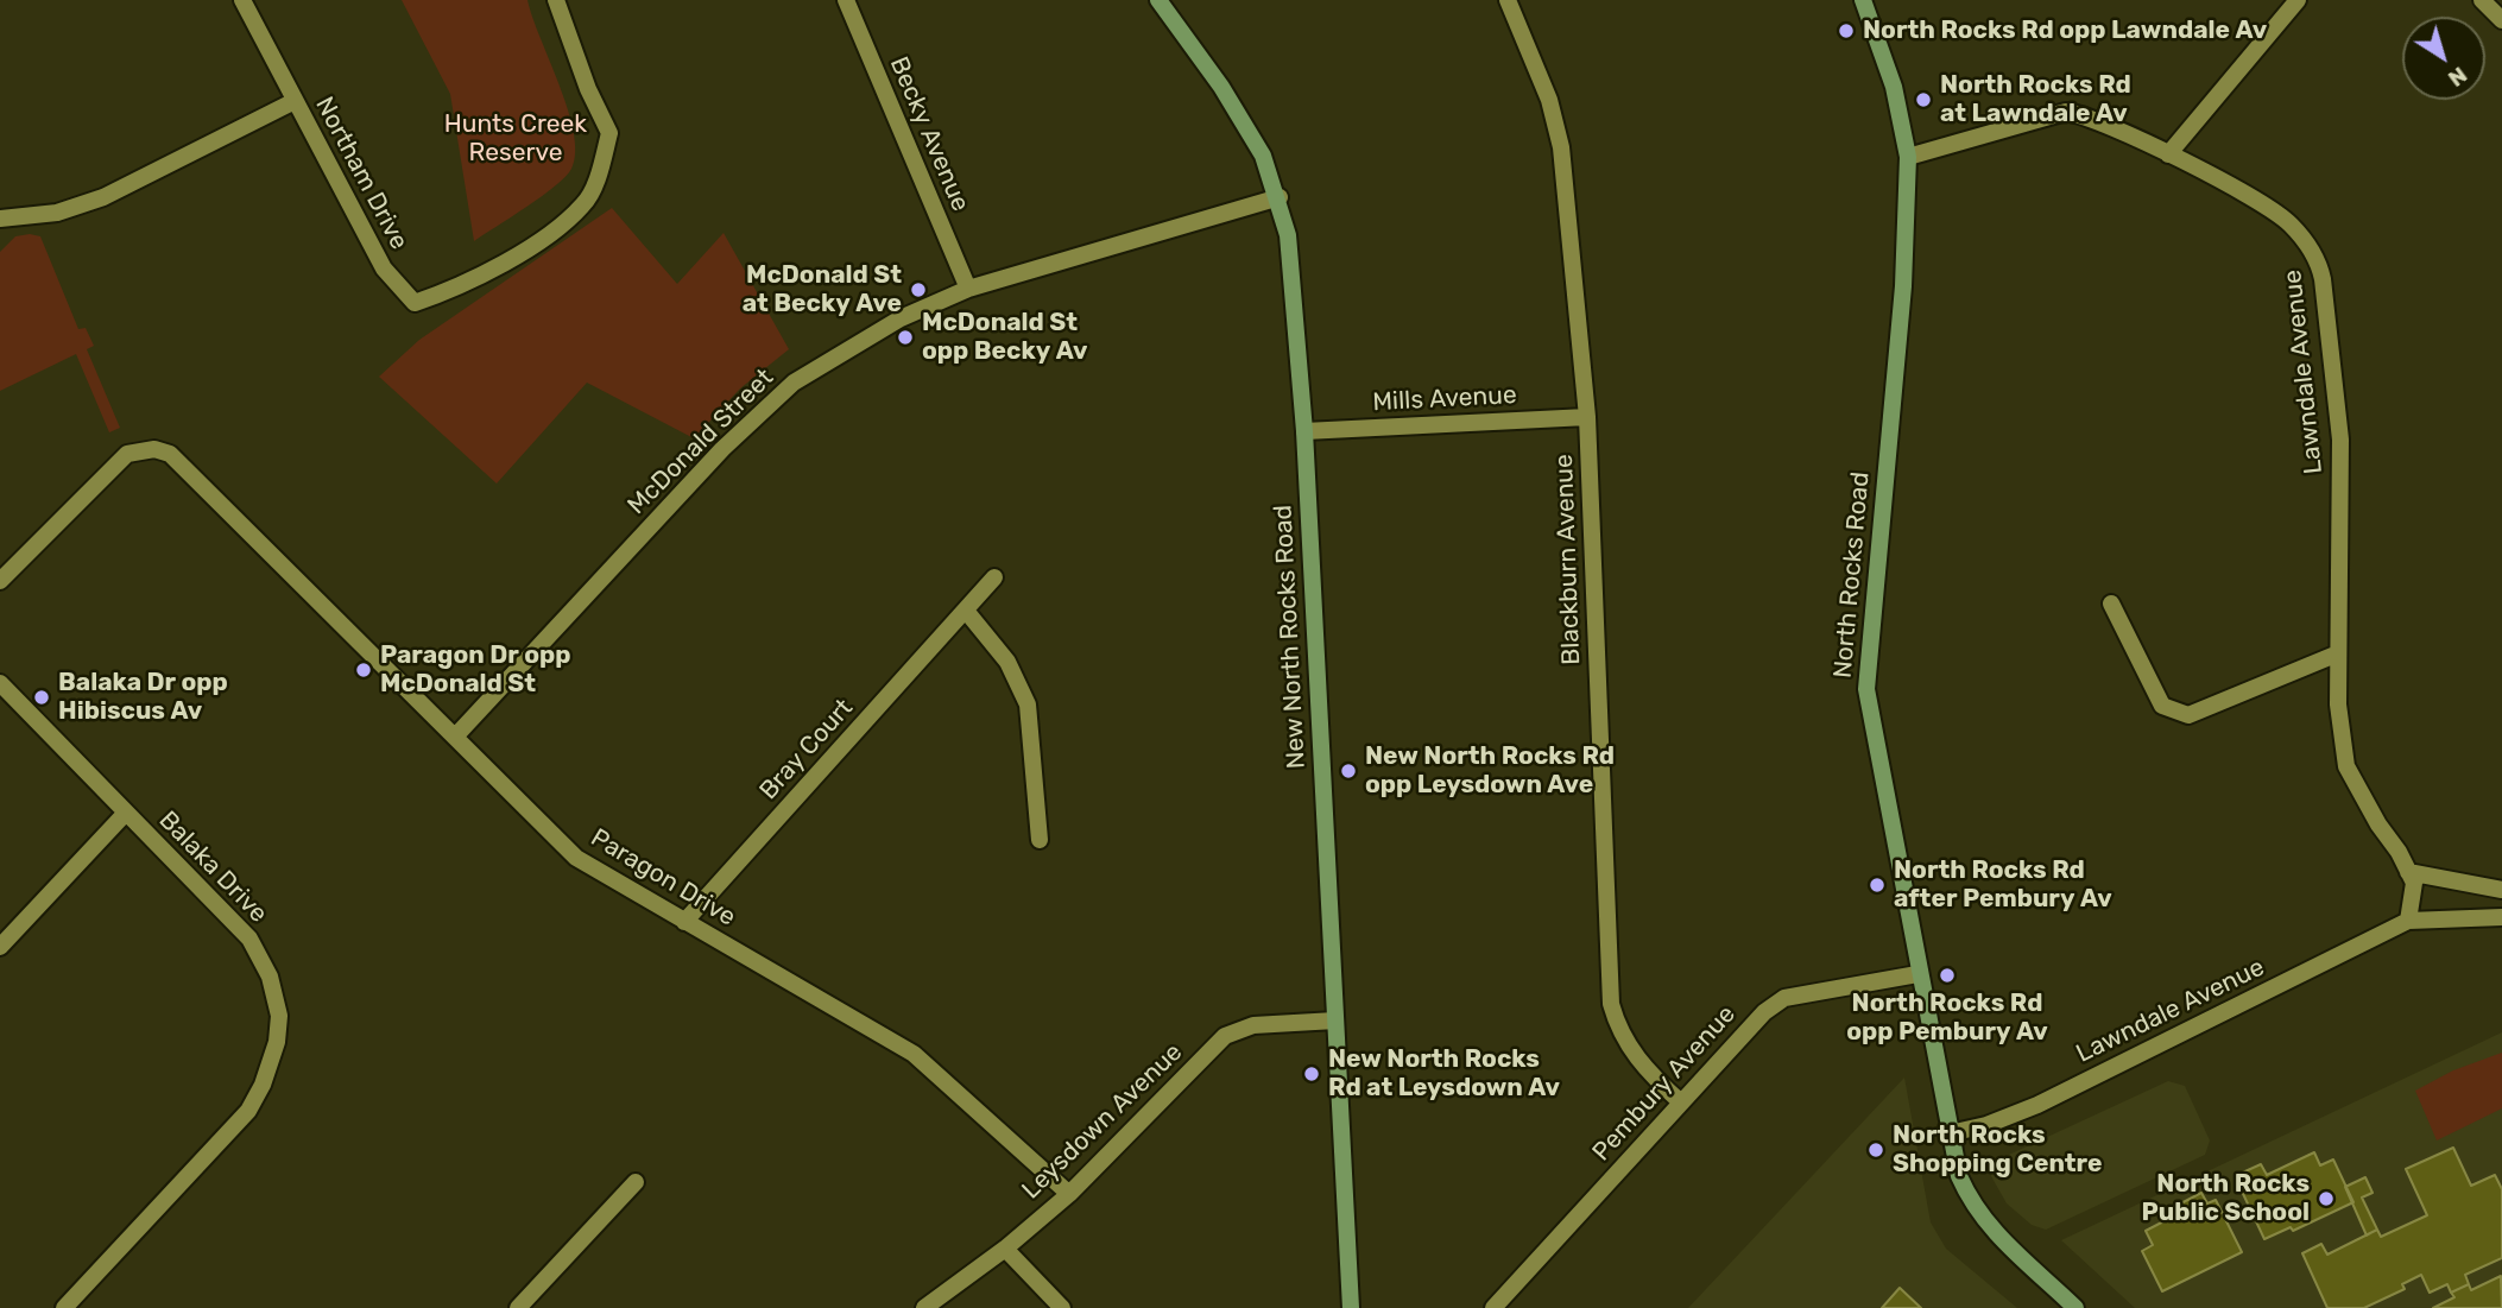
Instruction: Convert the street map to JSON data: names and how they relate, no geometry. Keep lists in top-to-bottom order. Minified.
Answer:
{"streets":{"main road":["North Rocks Road","New North Rocks Road"],"street":["Becky Avenue","Northam Drive","Lawndale Avenue","Mills Avenue","McDonald Street","Blackburn Avenue","Bray Court","Balaka Drive","Paragon Drive","Pembury Avenue","Leysdown Avenue"]},"crossings":[["Becky Avenue","McDonald Street"],["Lawndale Avenue","North Rocks Road"],["Mills Avenue","Blackburn Avenue"],["Mills Avenue","New North Rocks Road"],["McDonald Street","New North Rocks Road"],["McDonald Street","Paragon Drive"],["Blackburn Avenue","Pembury Avenue"],["North Rocks Road","Pembury Avenue"],["New North Rocks Road","Leysdown Avenue"],["Bray Court","Paragon Drive"],["Paragon Drive","Leysdown Avenue"]],"parks":["Hunts Creek Reserve"],"places":["North Rocks Rd opp Lawndale Av","North Rocks Rd at Lawndale Av","McDonald St at Becky Ave","McDonald St opp Becky Av","Paragon Dr opp McDonald St","Balaka Dr opp Hibiscus Av","New North Rocks Rd opp Leysdown Ave","North Rocks Rd after Pembury Av","North Rocks Rd opp Pembury Av","New North Rocks Rd at Leysdown Av","North Rocks Shopping Centre","North Rocks Public School"],"north":"bottom right"}
